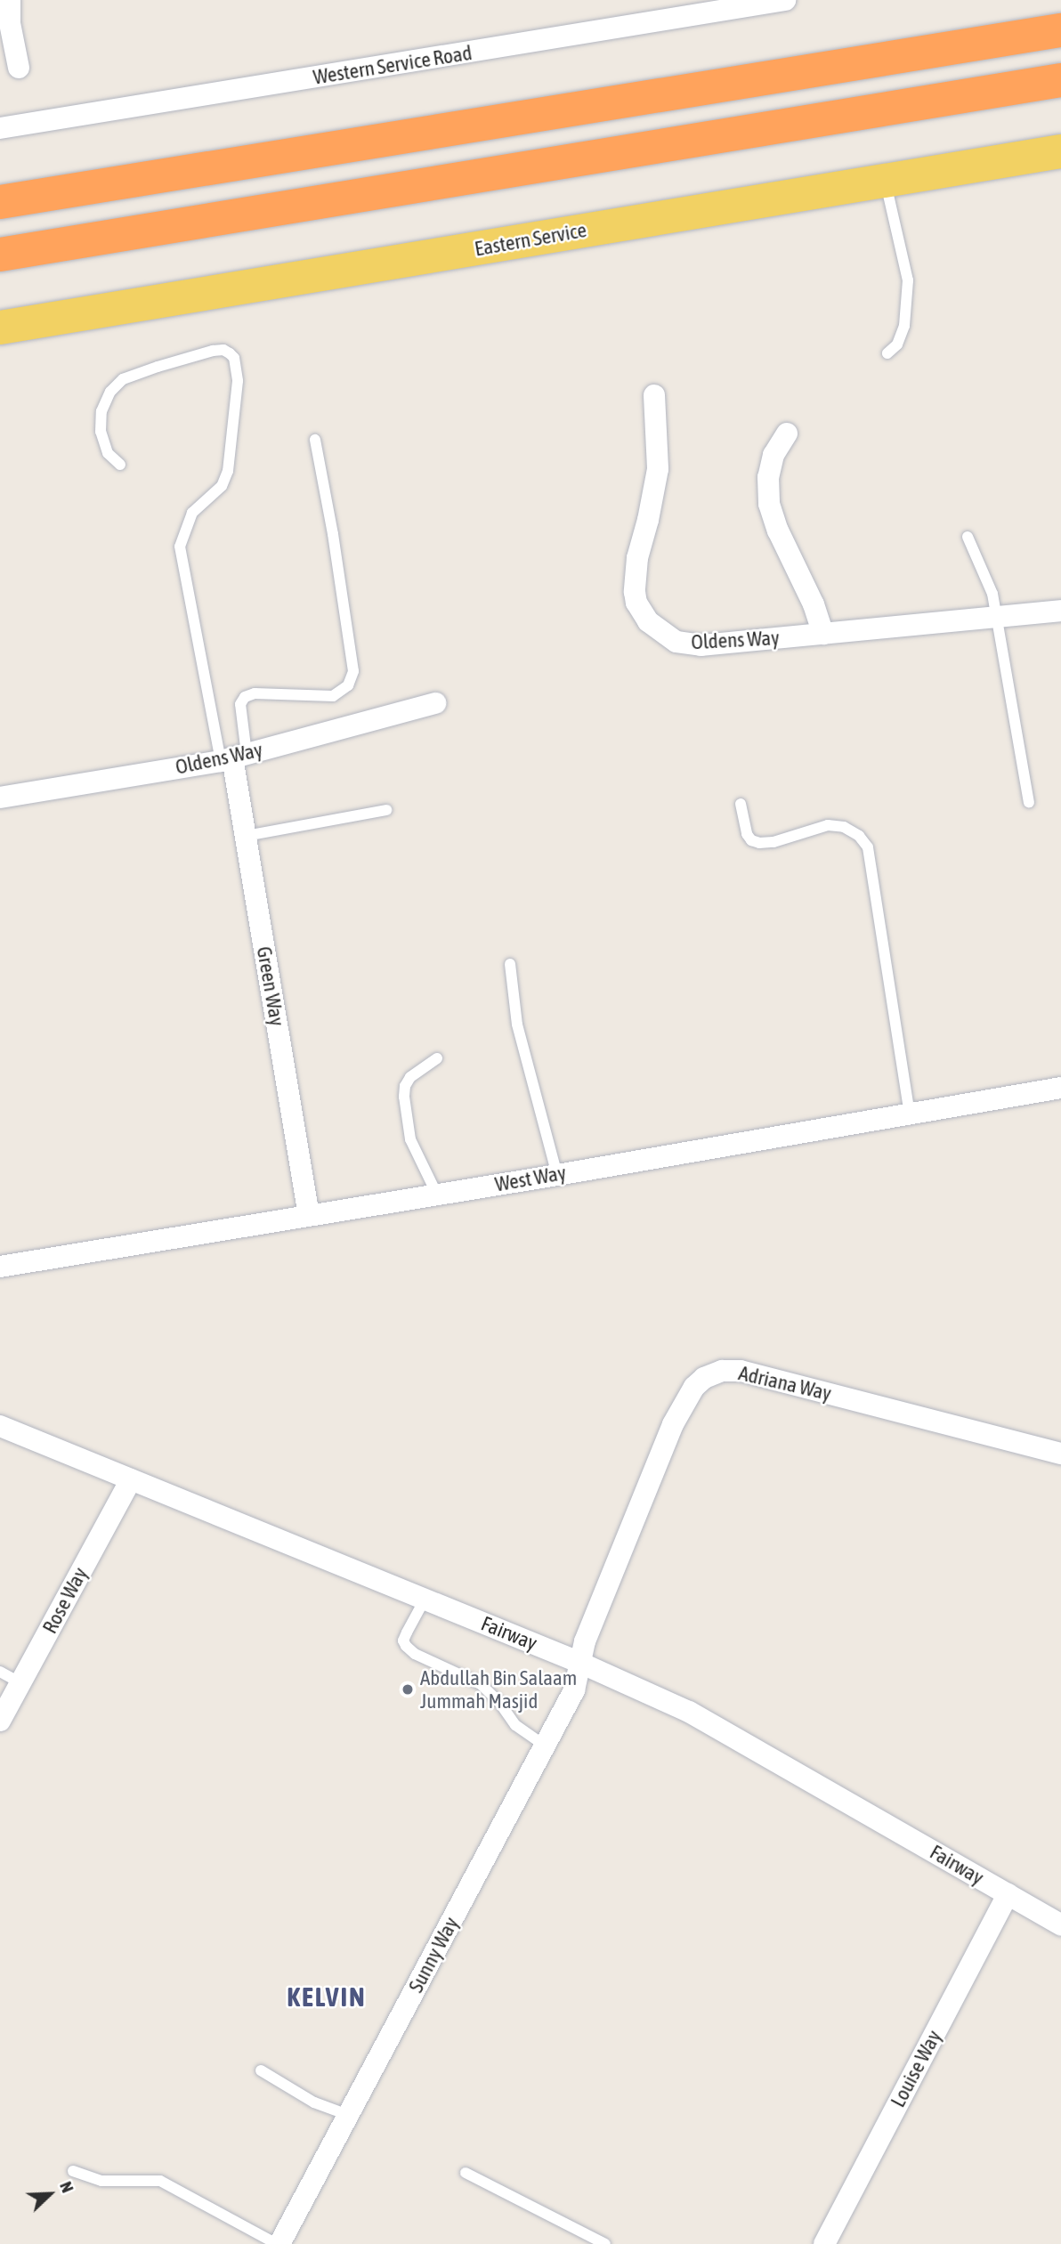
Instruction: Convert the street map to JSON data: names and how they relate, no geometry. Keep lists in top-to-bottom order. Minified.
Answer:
{"streets":{"main road":["Eastern Service"],"street":["Western Service Road","Oldens Way","Green Way","West Way","Adriana Way","Rose Way","Fairway","Sunny Way","Louise Way"]},"crossings":[["Oldens Way","Green Way"],["Green Way","West Way"],["Adriana Way","Fairway"],["Adriana Way","Sunny Way"],["Rose Way","Fairway"],["Fairway","Sunny Way"],["Fairway","Louise Way"]],"districts":["KELVIN"],"places":["Abdullah Bin Salaam Jummah Masjid"],"north":"top right"}
